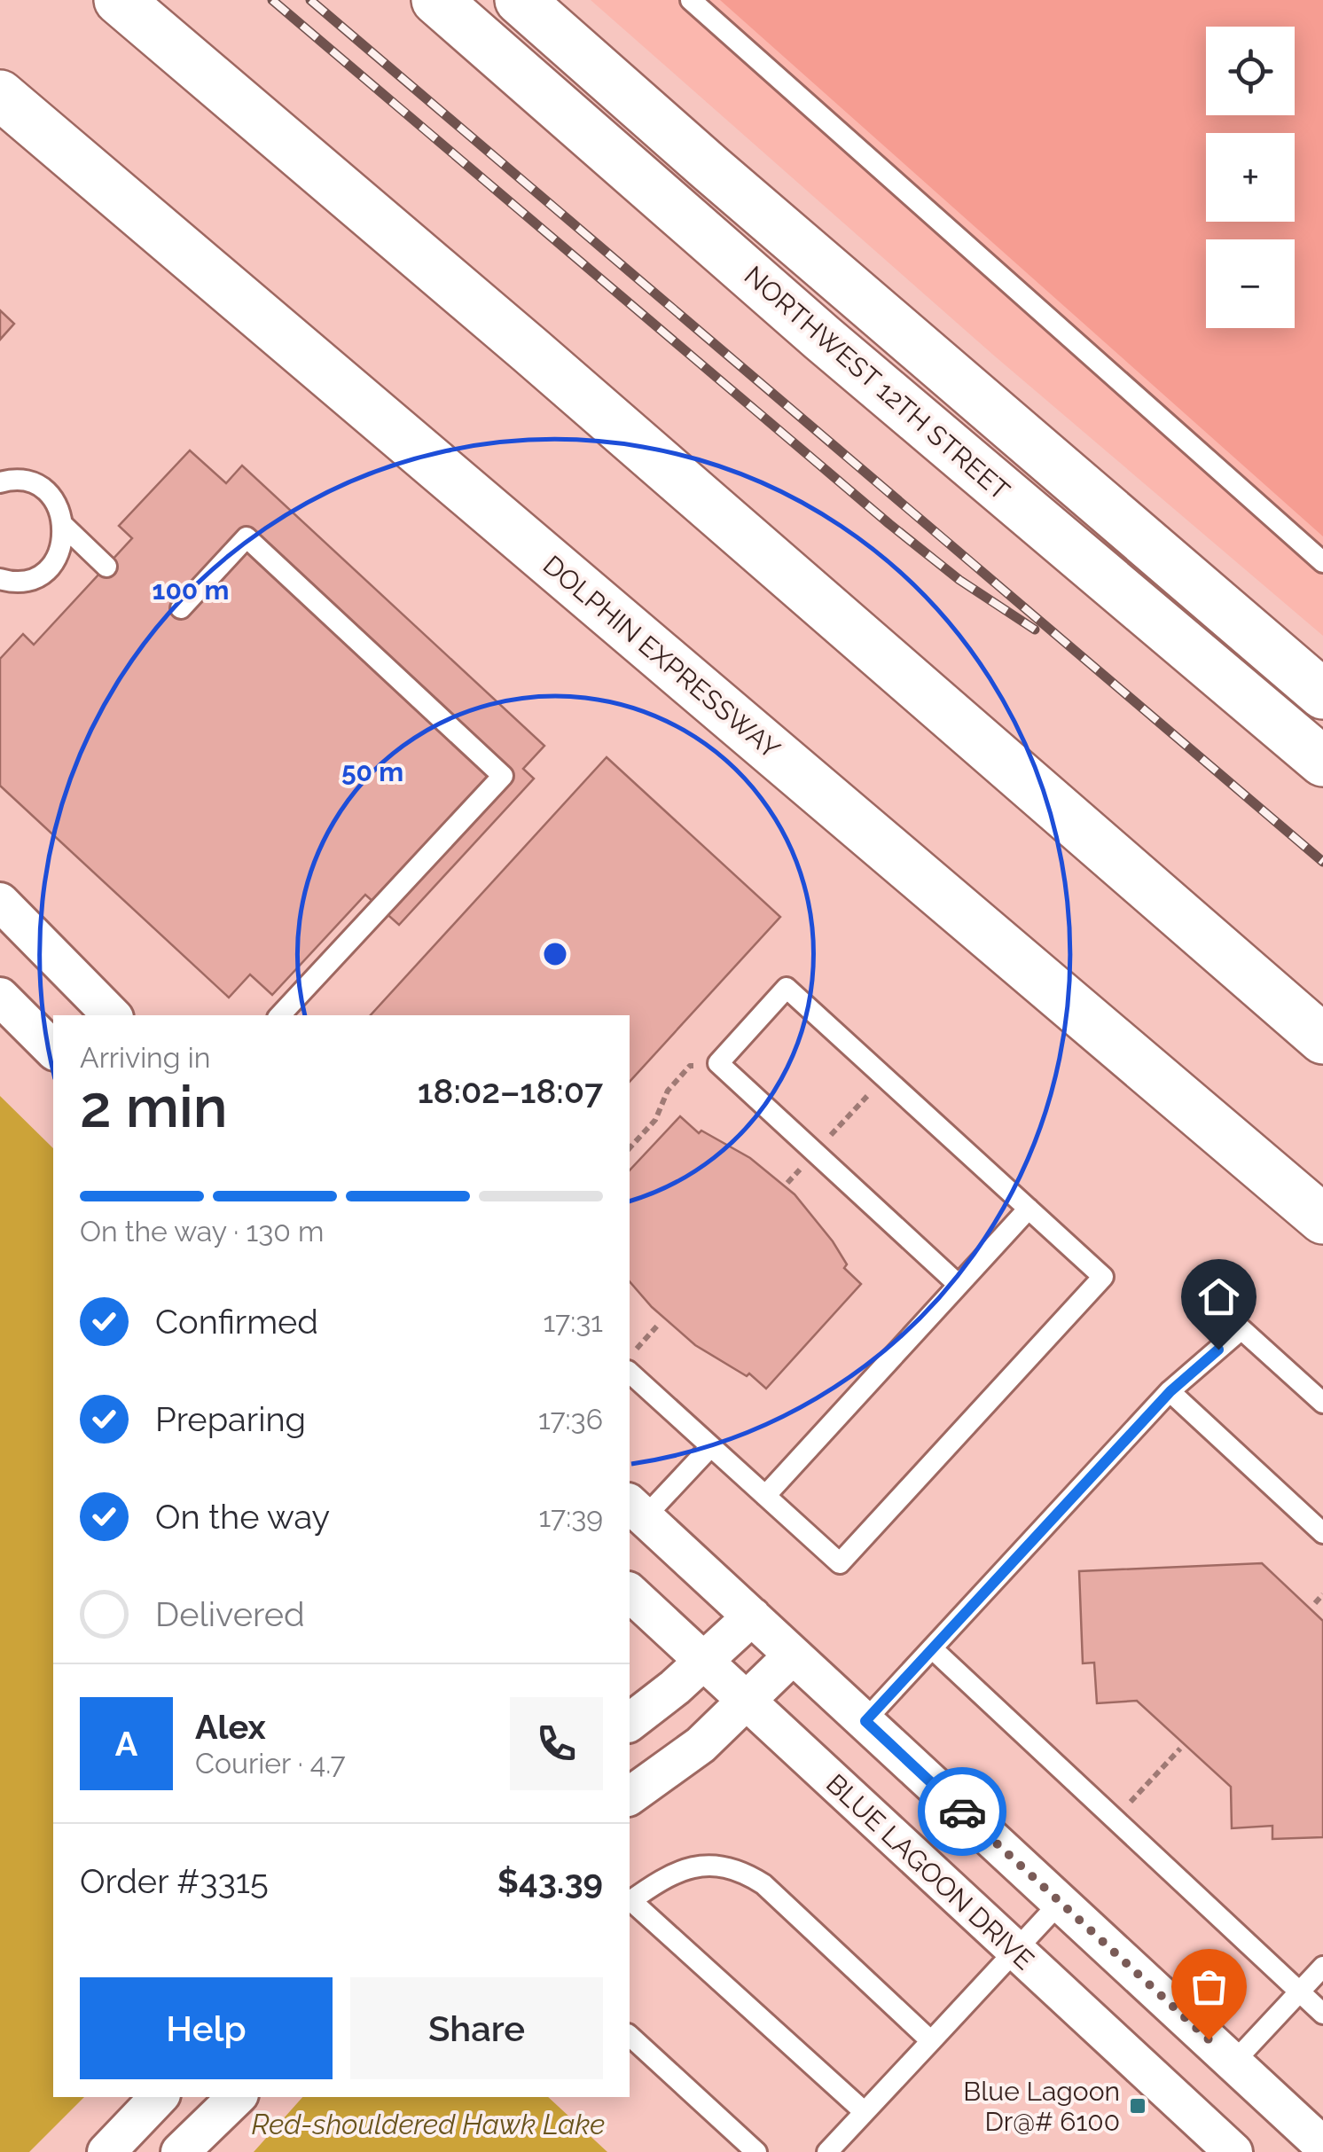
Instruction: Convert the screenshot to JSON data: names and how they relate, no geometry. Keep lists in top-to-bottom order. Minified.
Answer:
{"streets":{"main road":["NORTHWEST 12TH STREET","DOLPHIN EXPRESSWAY"],"street":["BLUE LAGOON DRIVE"]},"water":["Red-shouldered Hawk Lake"],"places":{"transit":["Blue Lagoon Dr@# 6100"]},"page":{"map_buttons":["+","−"],"heading":["2 min","Arriving in","18:02–18:07"],"panel":["Alex","Courier · 4.7","Order #3315","$43.39"],"bar":"On the way · 130 m","list":[["Confirmed","17:31"],["Preparing","17:36"],["On the way","17:39"],"Delivered"],"round":"A","buttons":["Help","Share"]},"rings":["100 m","50 m"]}
